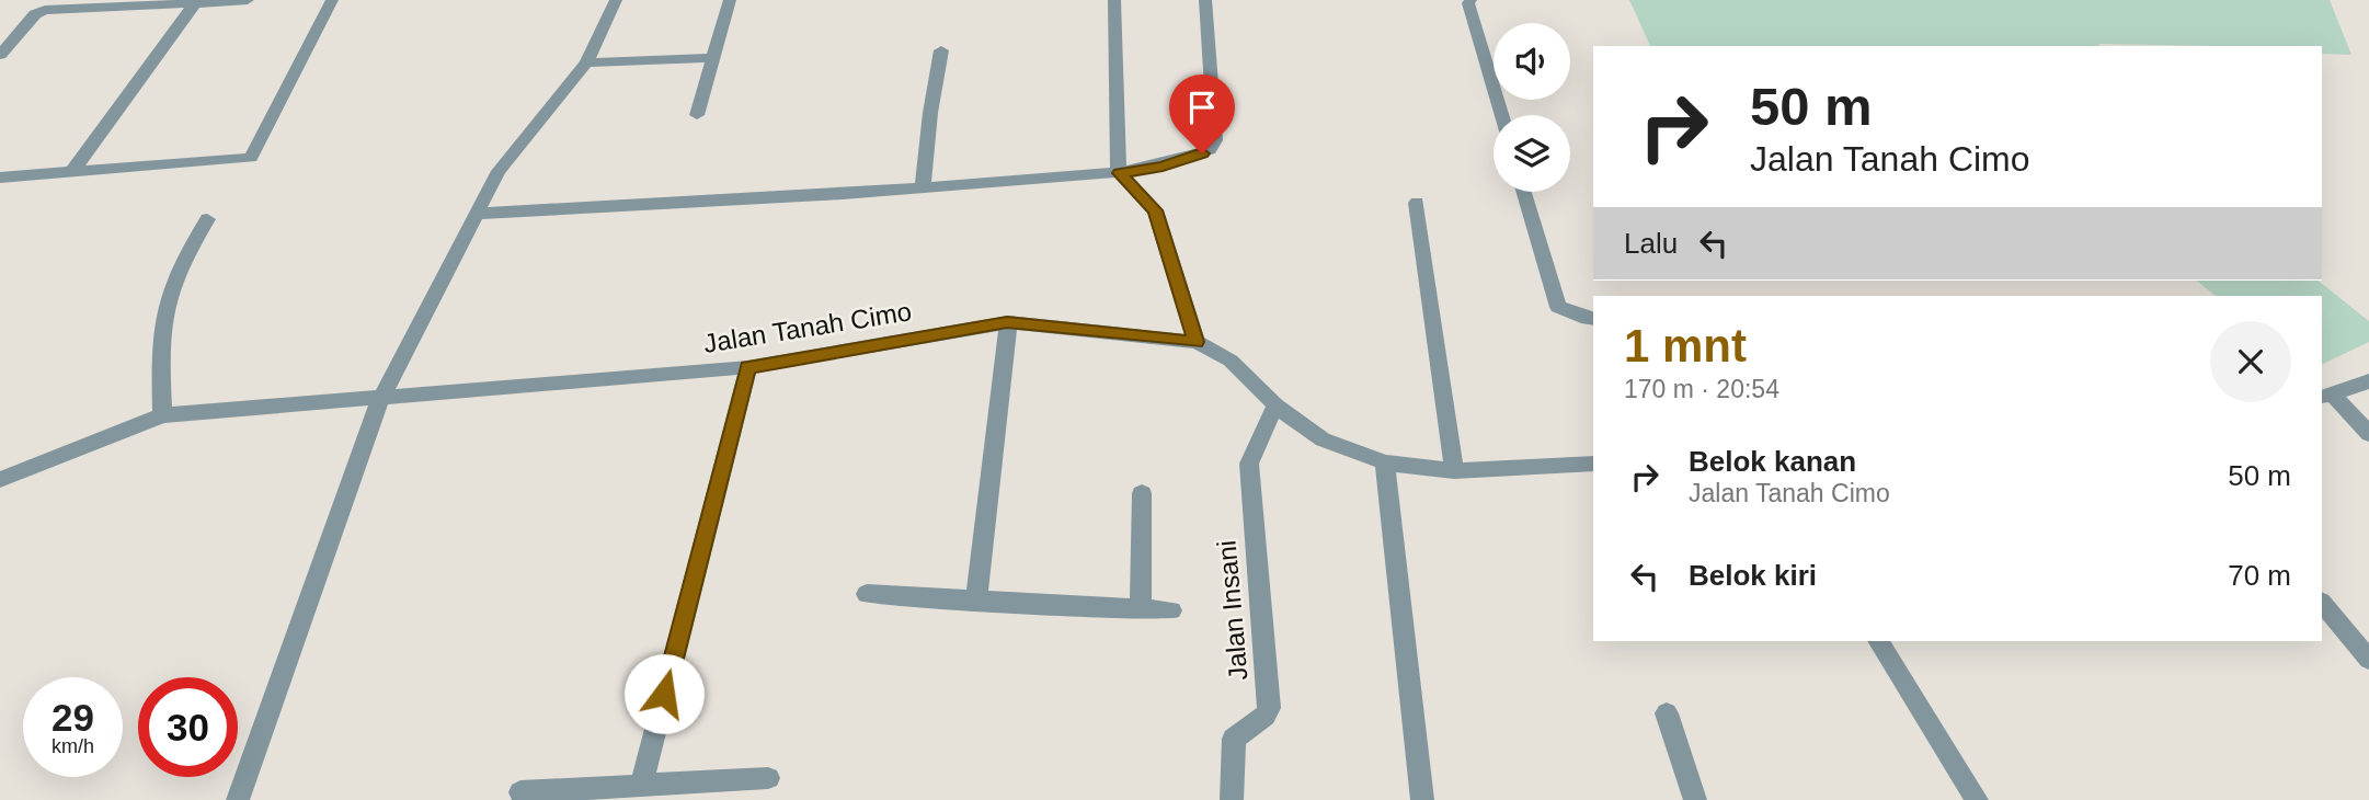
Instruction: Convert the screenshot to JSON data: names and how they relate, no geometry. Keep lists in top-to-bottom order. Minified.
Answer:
{"streets":{"street":["Jalan Tanah Cimo","Jalan Insani"]},"crossings":[["Jalan Tanah Cimo","Jalan Insani"]],"page":{"turn":["50 m","Jalan Tanah Cimo"],"then":"Lalu","heading":["1 mnt","170 m · 20:54"],"list":[{"name":"Belok kanan","note":"Jalan Tanah Cimo","value":"50 m"},{"name":"Belok kiri","value":"70 m"}],"speed":"29 km/h","limit":"30"}}
